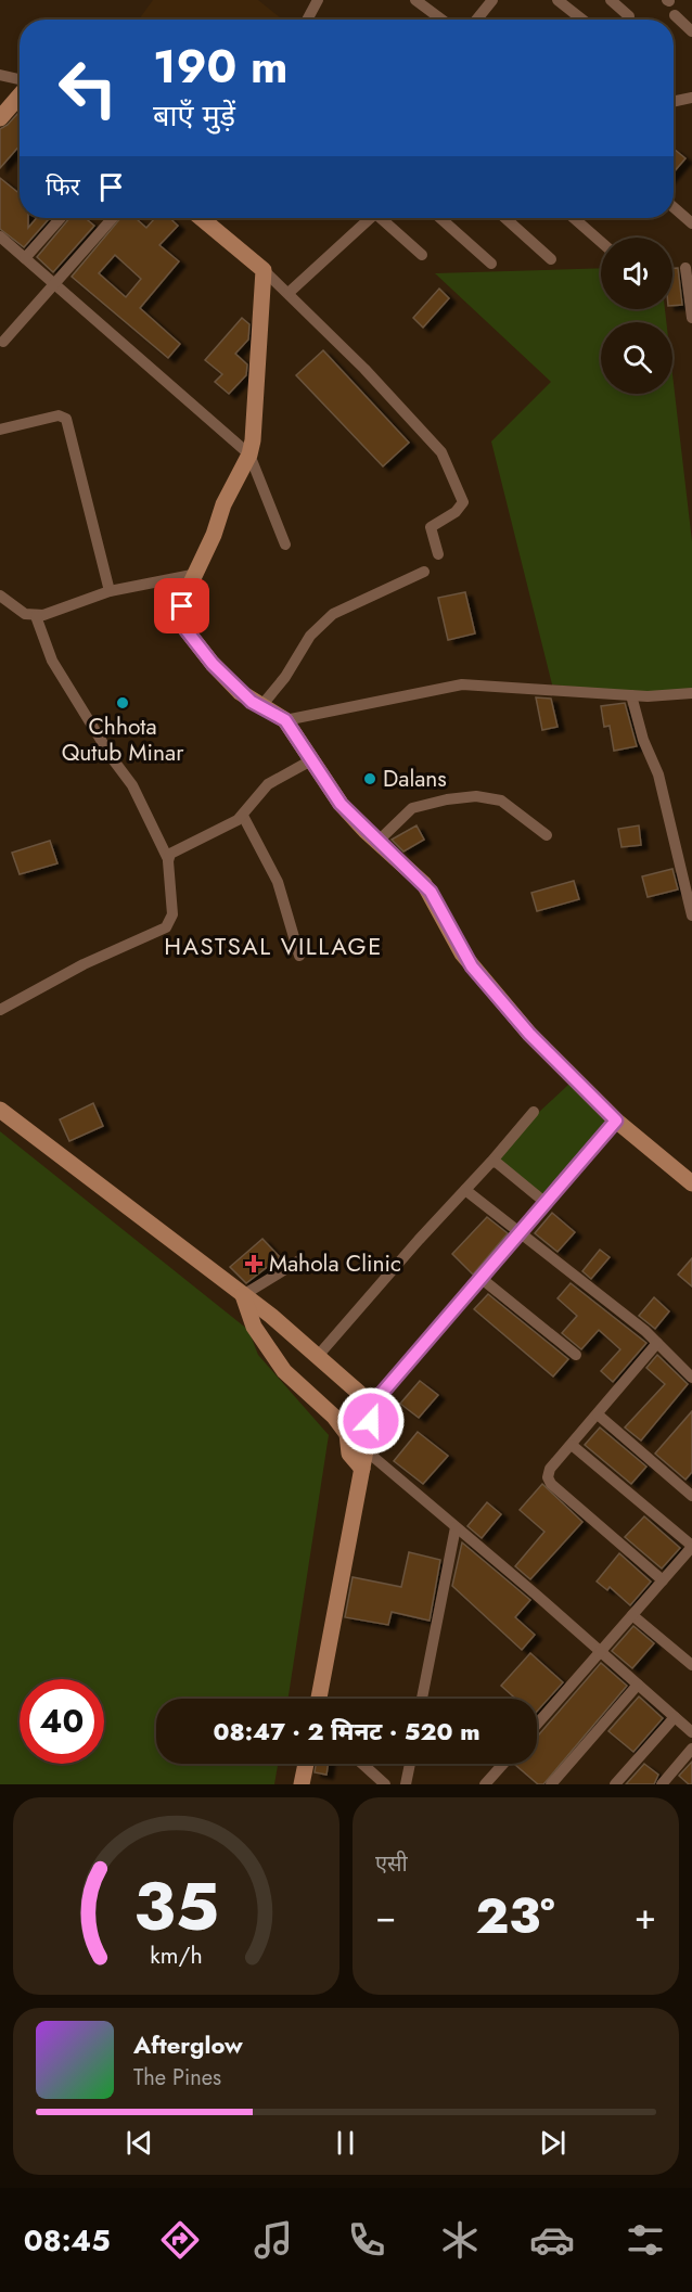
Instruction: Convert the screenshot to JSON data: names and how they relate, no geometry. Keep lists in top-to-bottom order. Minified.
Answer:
{"districts":["HASTSAL VILLAGE"],"places":{"other":["Chhota Qutub Minar","Dalans"],"health":["Mahola Clinic"]},"page":{"turn":["190 m","बाएँ मुड़ें"],"then":"फिर","limit":"40","trip":"08:47 · 2 मिनट · 520 m","tile":"एसी","heat":["−","23°","+"],"song":["Afterglow","The Pines"],"tabs":"08:45","gauge":["35","km/h"]}}
